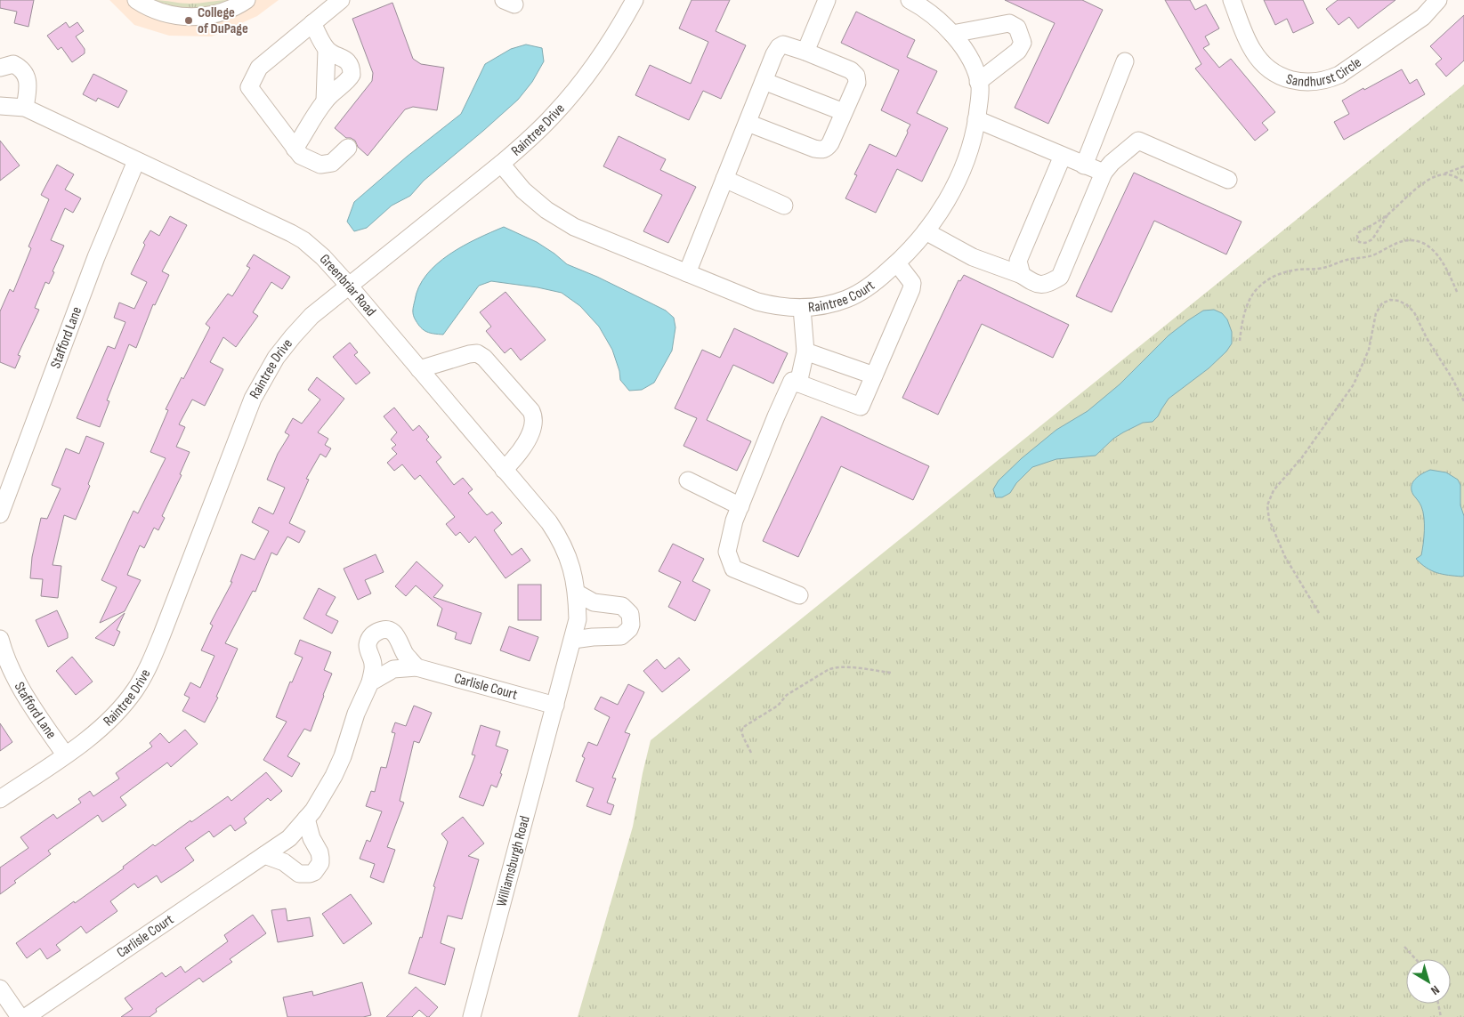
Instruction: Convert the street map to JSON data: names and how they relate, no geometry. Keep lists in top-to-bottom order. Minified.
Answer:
{"streets":{"street":["Sandhurst Circle","Raintree Drive","Greenbriar Road","Raintree Court","Stafford Lane","Carlisle Court","Williamsburgh Road"]},"crossings":[["Raintree Drive","Greenbriar Road"],["Raintree Drive","Raintree Court"],["Raintree Drive","Stafford Lane"],["Greenbriar Road","Stafford Lane"],["Greenbriar Road","Carlisle Court"],["Greenbriar Road","Williamsburgh Road"],["Carlisle Court","Williamsburgh Road"]],"places":["College of DuPage"],"north":"bottom right"}
